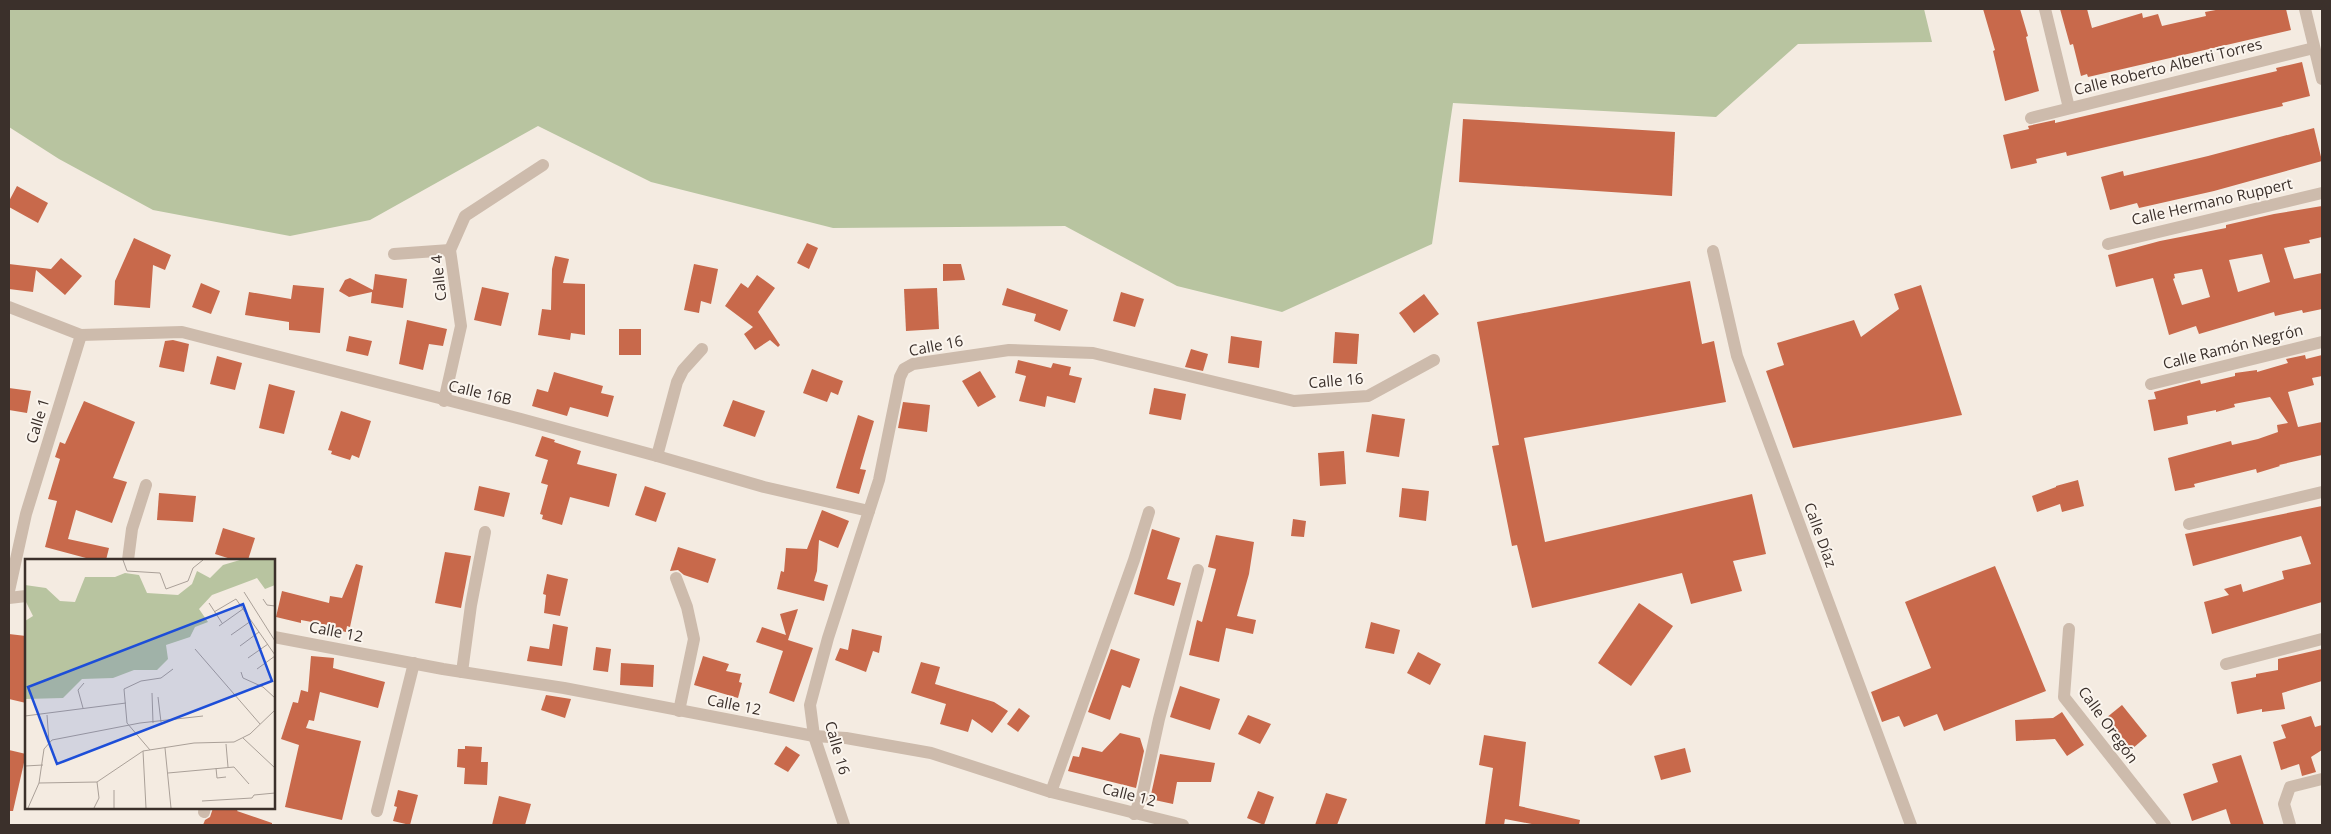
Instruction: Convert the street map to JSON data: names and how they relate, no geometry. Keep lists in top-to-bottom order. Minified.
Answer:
{"streets":{"street":["Calle Roberto Alberti Torres","Calle Hermano Ruppert","Calle 4","Calle 16","Calle Ramón Negrón","Calle 16B","Calle 1","Calle Díaz","Calle 12","Calle Oregón"]},"crossings":[["Calle 4","Calle 16B"],["Calle 16","Calle 16B"],["Calle 16","Calle 12"],["Calle 16B","Calle 1"]]}
